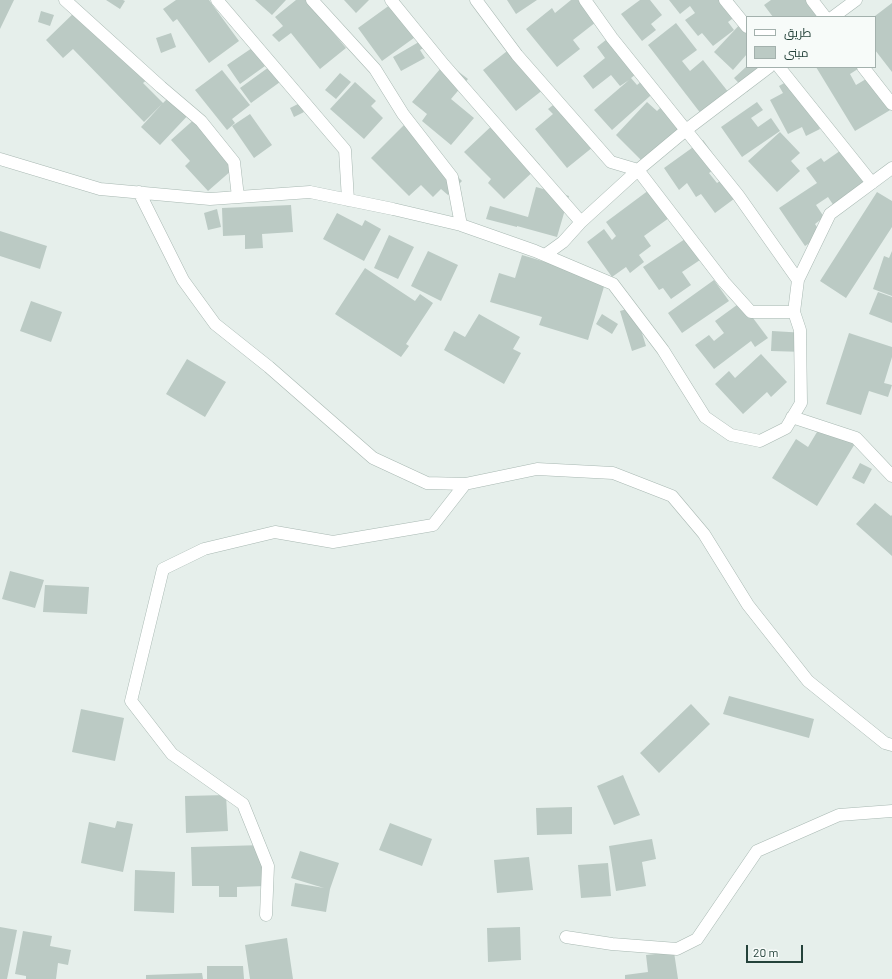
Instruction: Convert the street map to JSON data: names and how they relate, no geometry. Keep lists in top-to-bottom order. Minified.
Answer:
{"legend":["طريق","مبنى"],"scale_bar":"20 m"}
